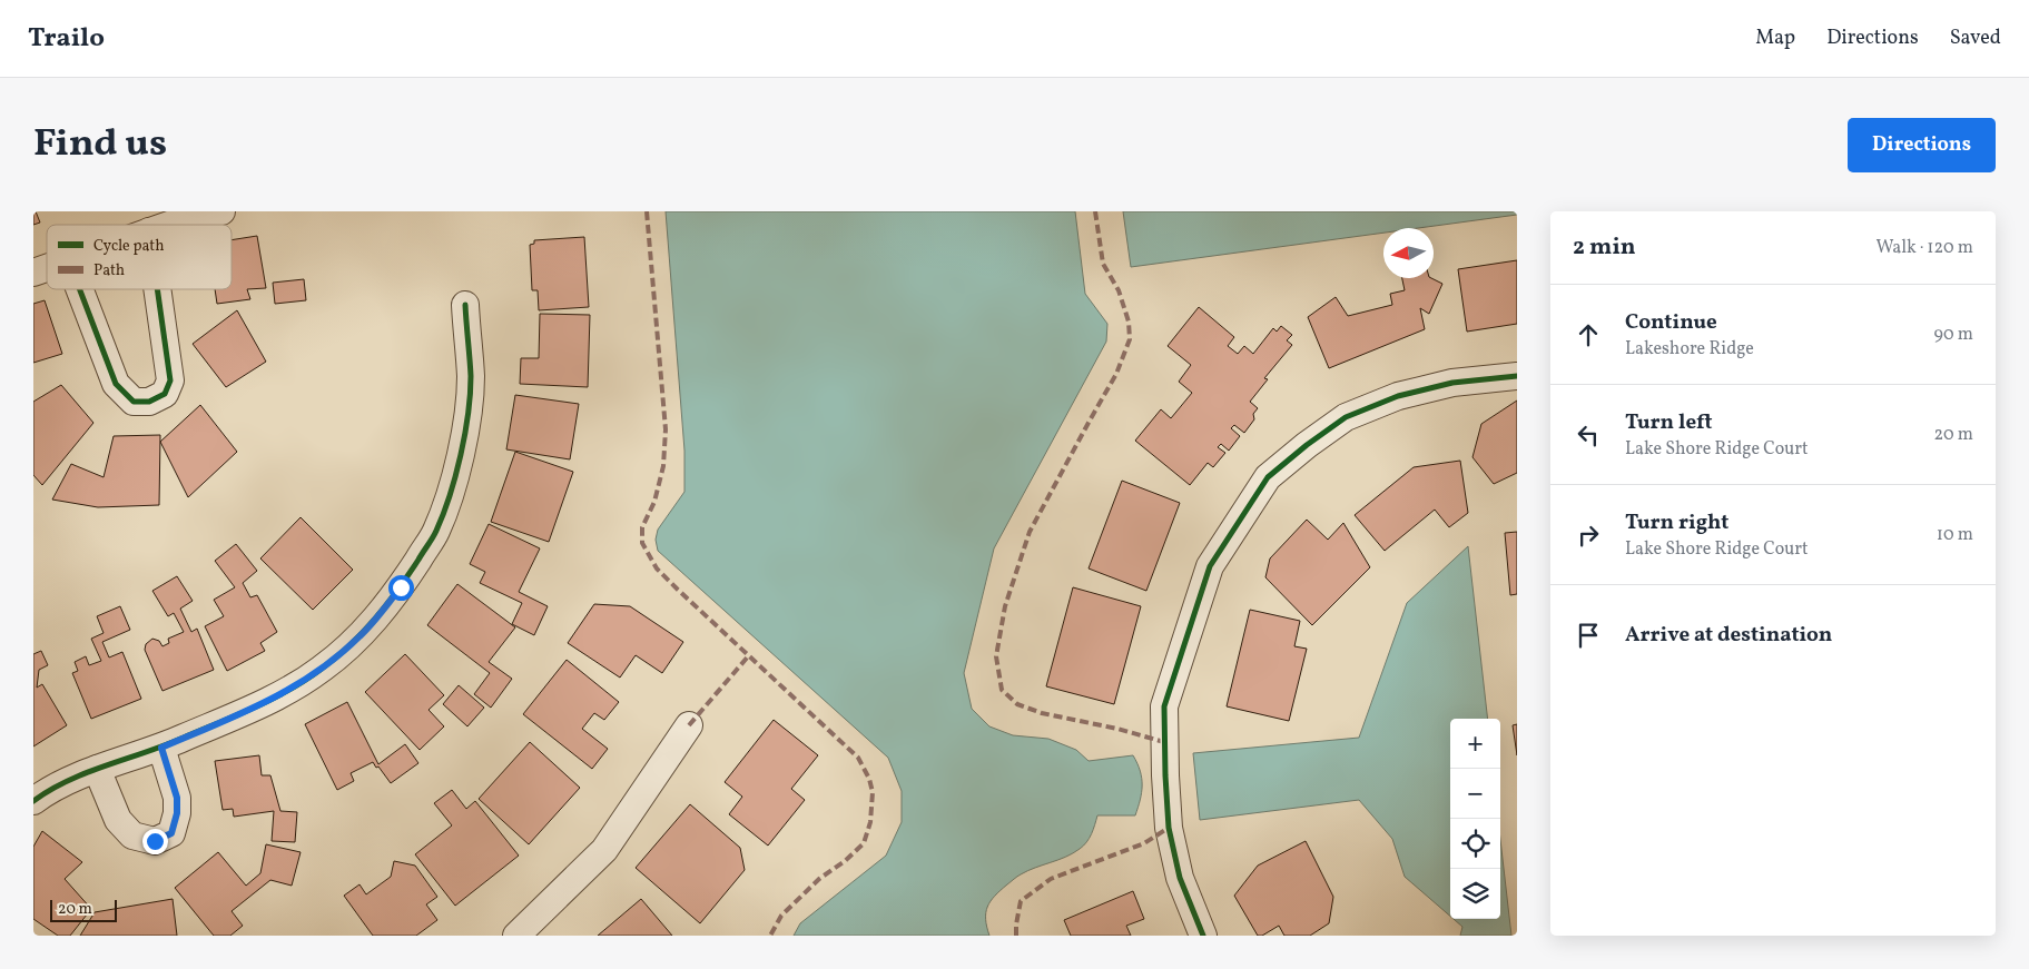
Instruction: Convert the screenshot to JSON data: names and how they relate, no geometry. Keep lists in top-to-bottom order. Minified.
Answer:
{"legend":["Cycle path","Path"],"scale_bar":"20 m","north":"left","page":{"header":"Trailo","nav":["Map","Directions","Saved"],"title":"Find us","buttons":"Directions","heading":["2 min","Walk · 120 m"],"list":[["Continue","Lakeshore Ridge","90 m"],["Turn left","Lake Shore Ridge Court","20 m"],["Turn right","Lake Shore Ridge Court","10 m"],"Arrive at destination"],"map_buttons":["+","−"],"scale":"20 m"}}
